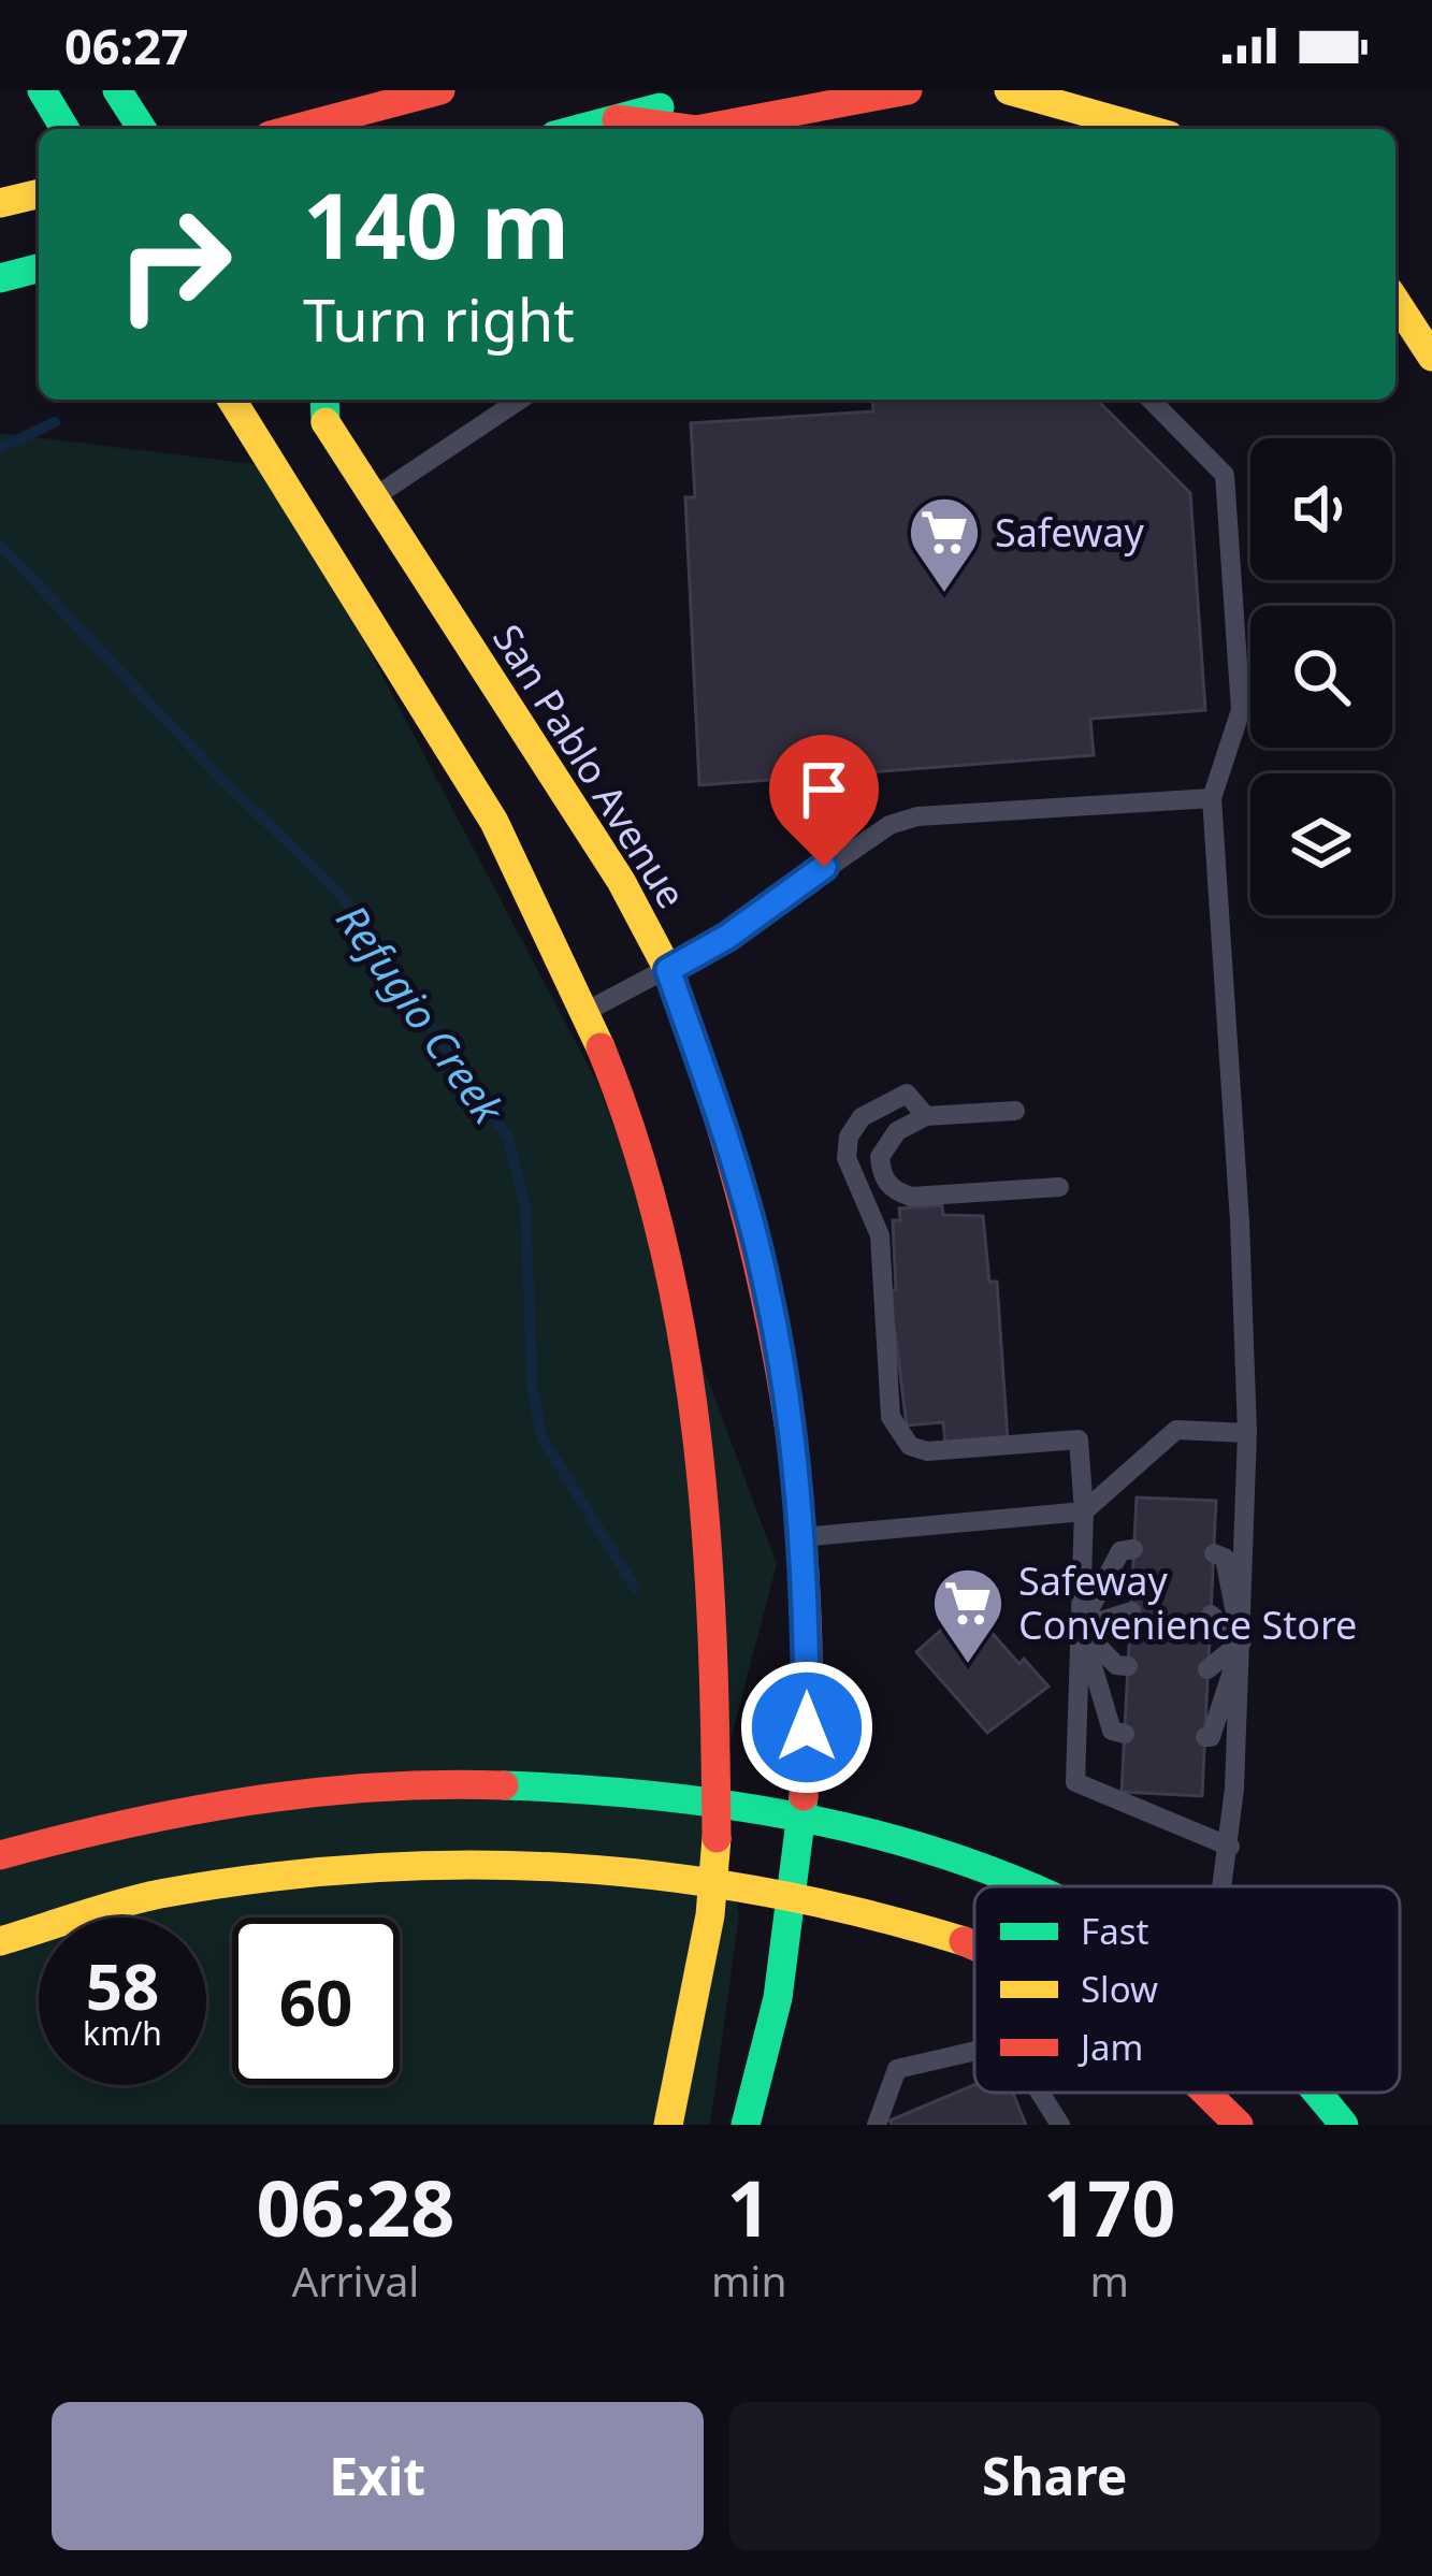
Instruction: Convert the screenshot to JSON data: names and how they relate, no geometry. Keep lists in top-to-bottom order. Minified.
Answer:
{"streets":{"main road":["San Pablo Avenue"]},"water":["Refugio Creek"],"places":{"supermarket":["Safeway","Safeway Convenience Store"]},"legend":["Fast","Slow","Jam"],"page":{"status":"06:27","turn":["140 m","Turn right"],"speed":"58 km/h","limit":"60","eta":["06:28","Arrival","1","min","170","m"],"buttons":["Exit","Share"]}}
